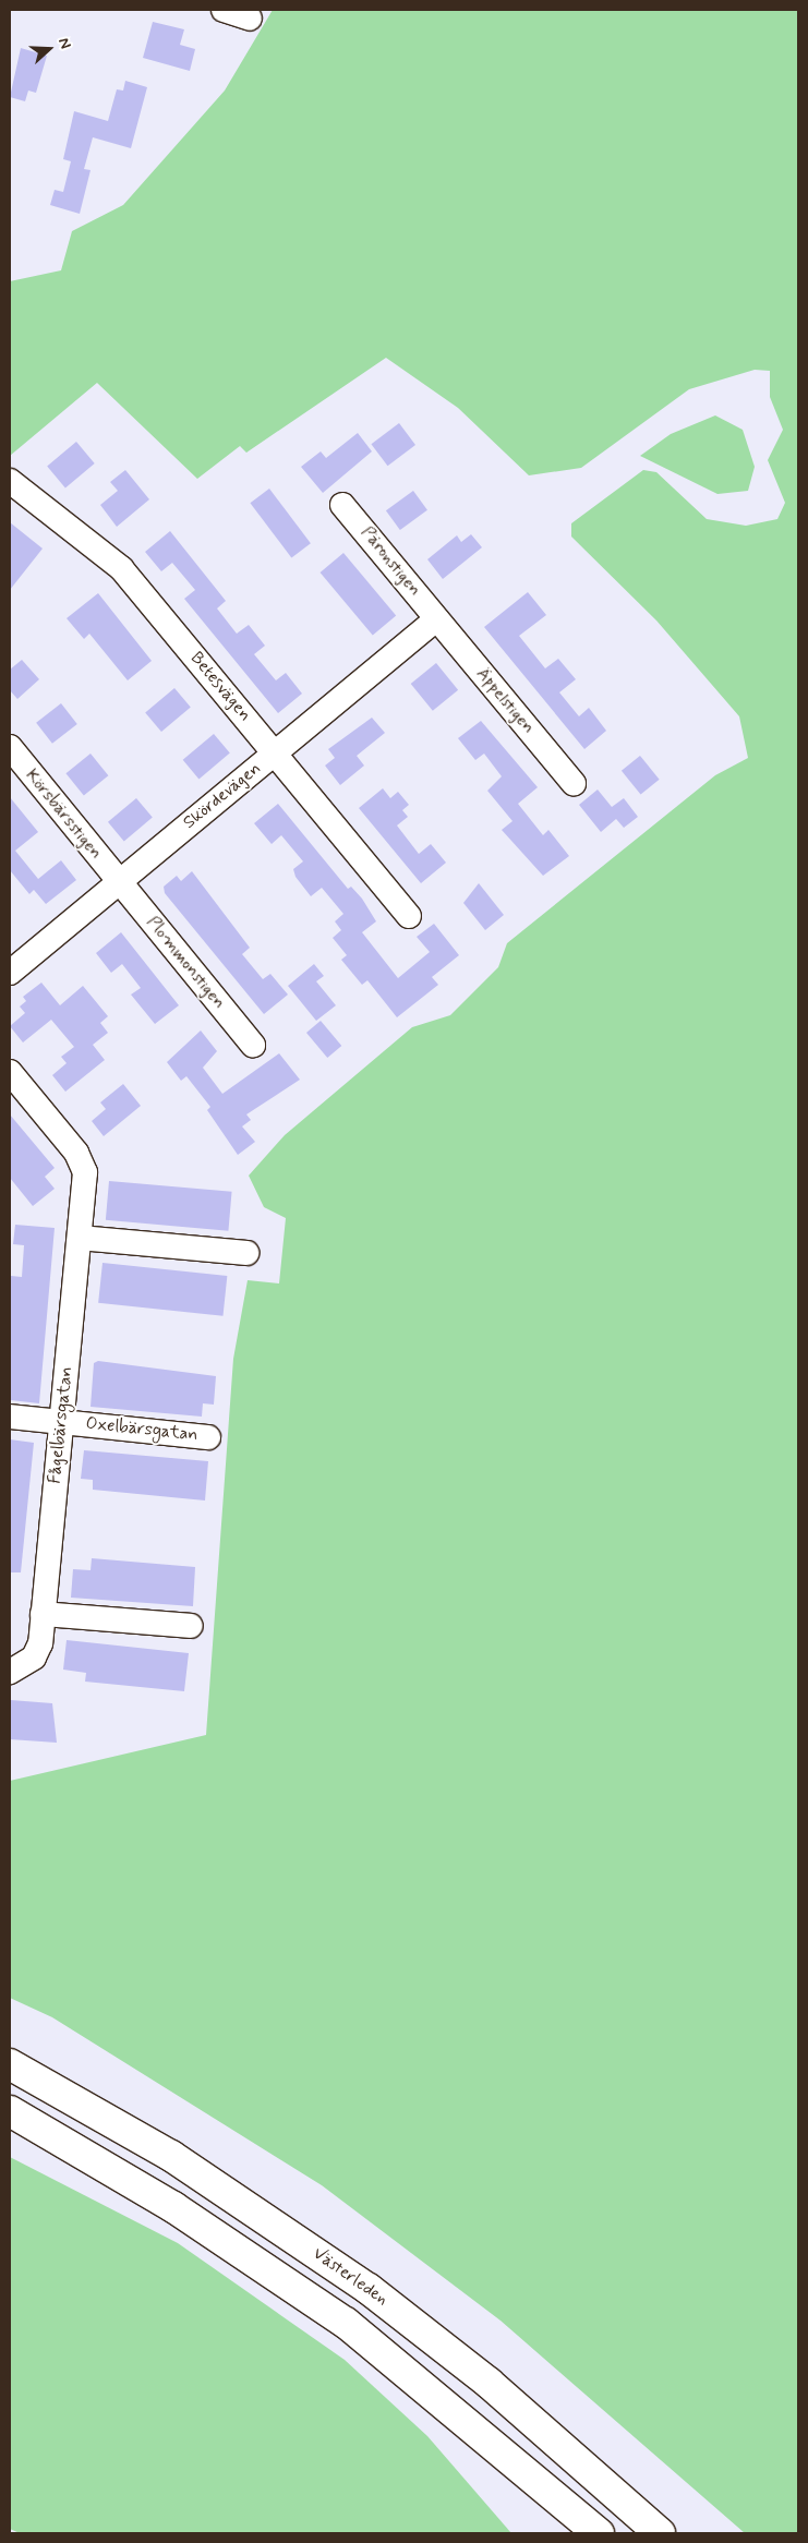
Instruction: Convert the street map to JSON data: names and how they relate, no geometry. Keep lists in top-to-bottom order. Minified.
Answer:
{"streets":{"highway":["Västerleden"],"street":["Päronstigen","Betesvägen","Äppelstigen","Skördevägen","Körsbärsstigen","Plommonstigen","Fågelbärsgatan","Oxelbärsgatan"]},"crossings":[["Päronstigen","Äppelstigen"],["Päronstigen","Skördevägen"],["Betesvägen","Skördevägen"],["Äppelstigen","Skördevägen"],["Skördevägen","Körsbärsstigen"],["Skördevägen","Plommonstigen"],["Körsbärsstigen","Plommonstigen"],["Fågelbärsgatan","Oxelbärsgatan"]],"north":"right"}
